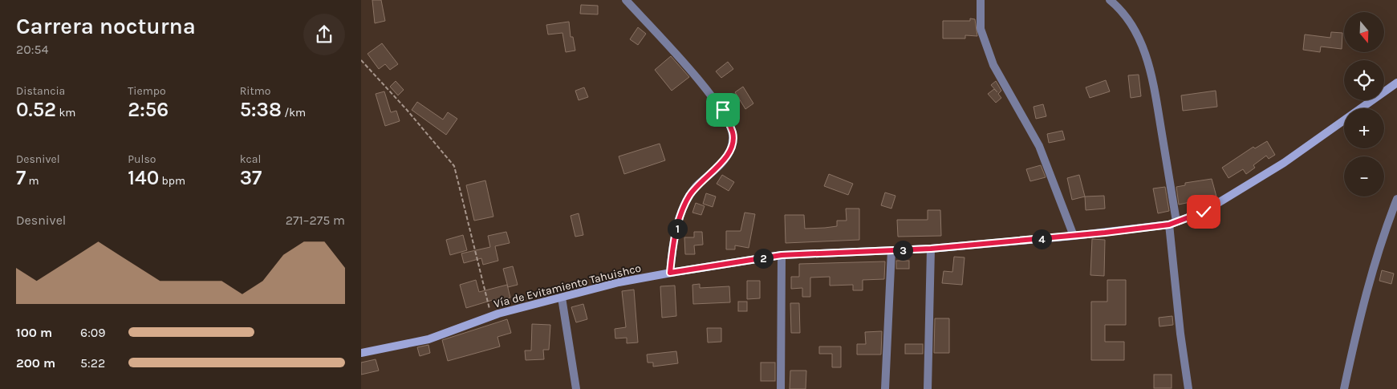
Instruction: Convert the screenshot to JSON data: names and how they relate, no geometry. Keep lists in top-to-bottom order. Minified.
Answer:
{"streets":{"main road":["Vía de Evitamiento Tahuishco"]},"north":"bottom","page":{"heading":["Carrera nocturna","20:54"],"map_buttons":["+","−"],"stats":[["Distancia","0.52 km"],["Tiempo","2:56"],["Ritmo","5:38 /km"],["Desnivel","7 m"],["Pulso","140 bpm"],["kcal","37"]],"chart":["Desnivel","271–275 m"],"pins":["1","4","3","2"],"list":[{"name":"100 m","note":"6:09"},{"name":"200 m","note":"5:22"}]}}
